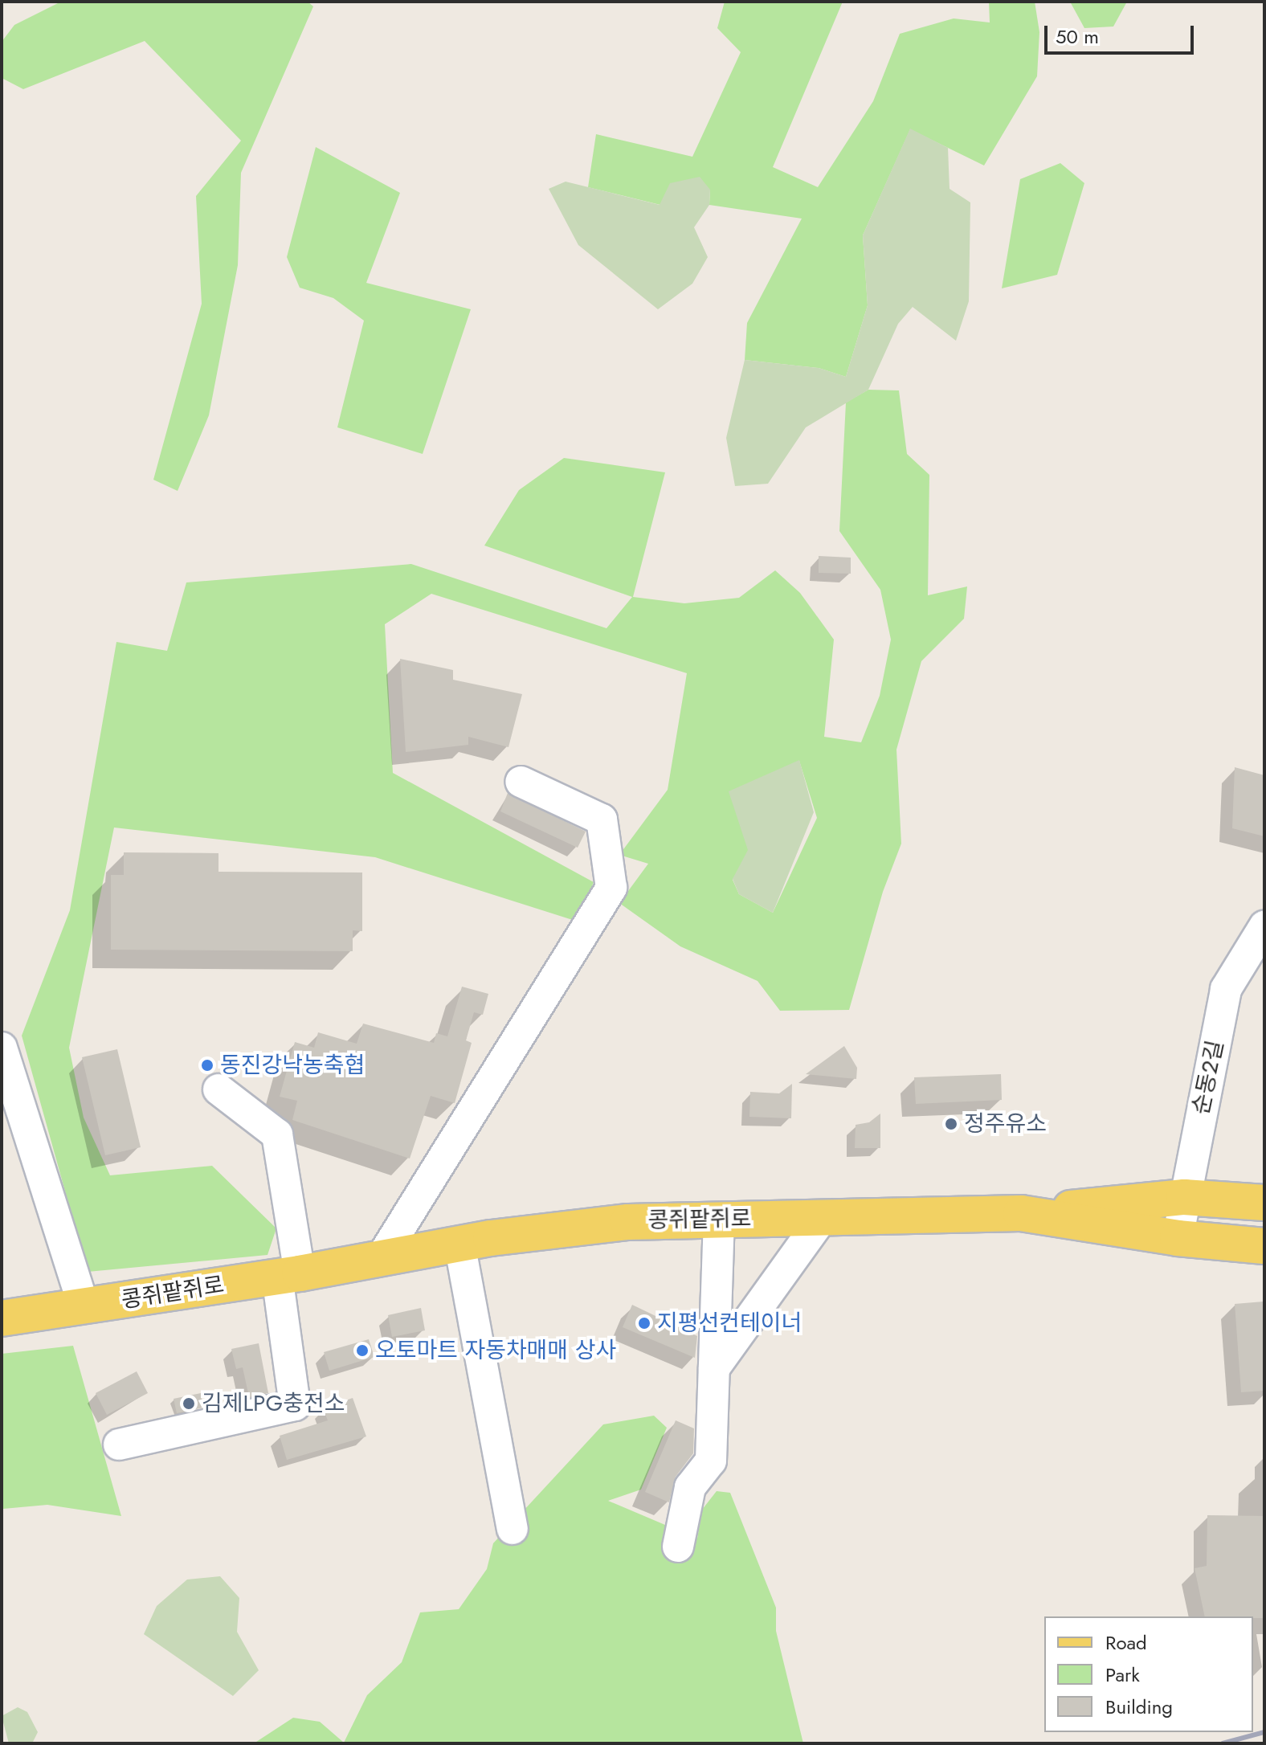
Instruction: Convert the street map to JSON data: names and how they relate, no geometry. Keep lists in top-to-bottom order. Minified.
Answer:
{"streets":{"main road":["콩쥐팥쥐로"],"street":["순동2길"]},"crossings":[["순동2길","콩쥐팥쥐로"]],"places":["동진강낙농축협","정주유소","지평선컨테이너","오토마트 자동차매매 상사","김제LPG충전소"],"legend":["Road","Park","Building"],"scale_bar":"50 m"}
